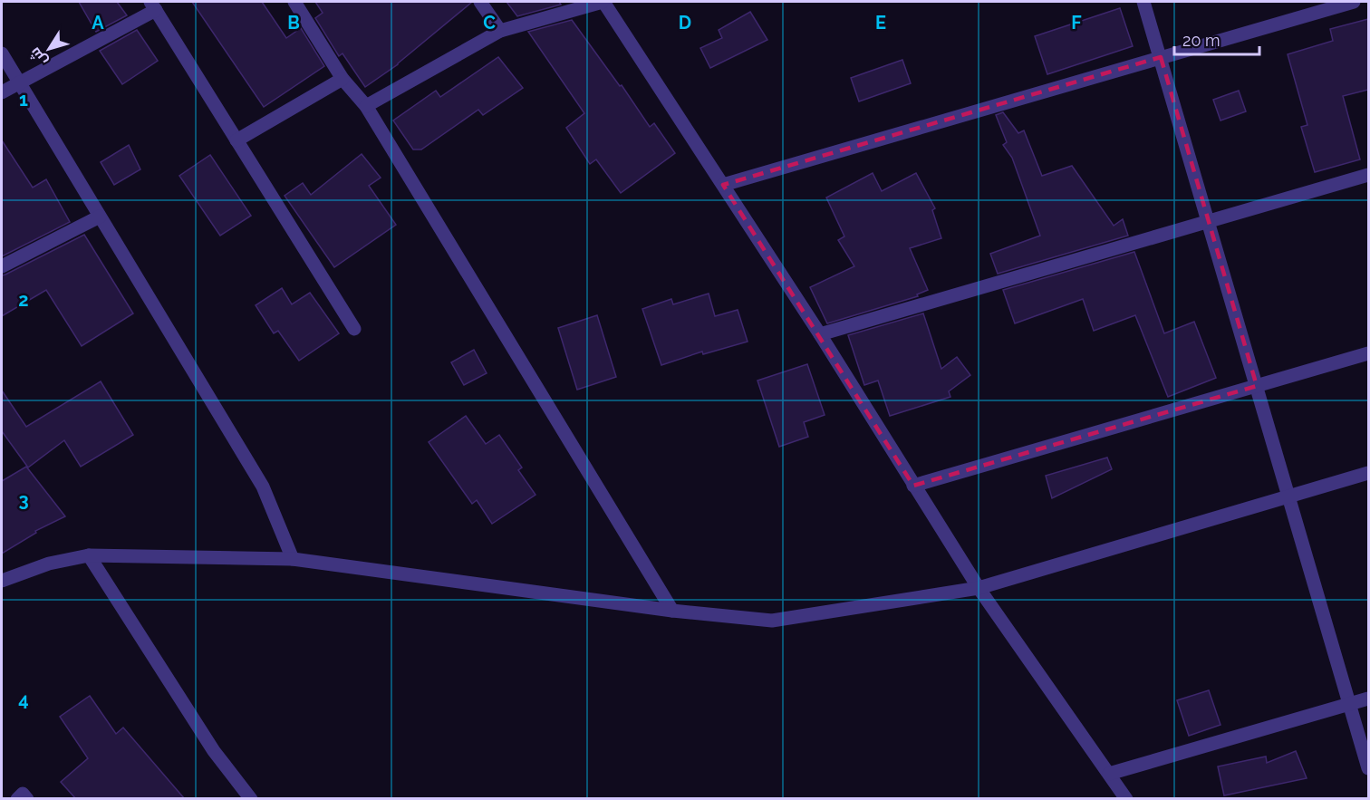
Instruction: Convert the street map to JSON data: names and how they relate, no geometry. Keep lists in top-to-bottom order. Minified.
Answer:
{"scale_bar":"20 m","north":"bottom left","grid":{"columns":["A","B","C","D","E","F"],"rows":["1","2","3","4"]}}
